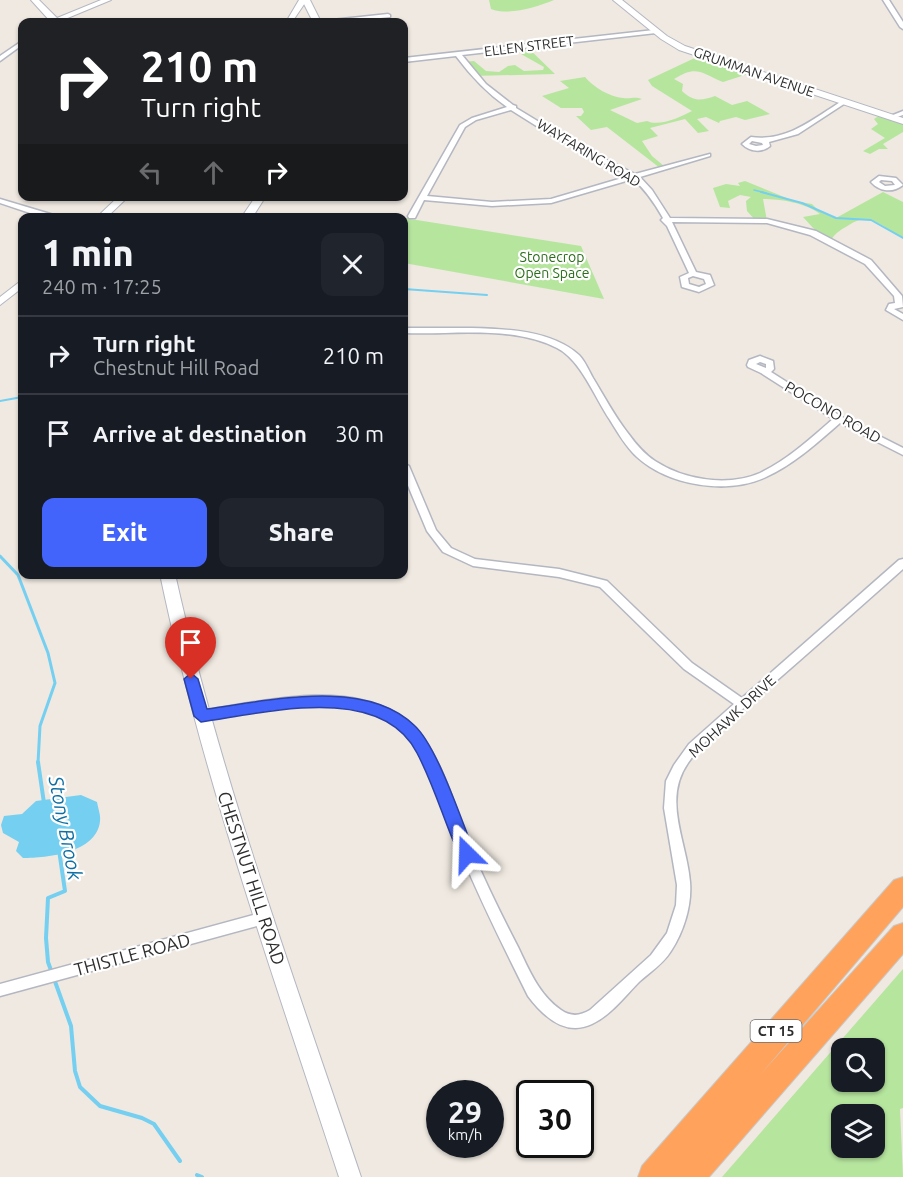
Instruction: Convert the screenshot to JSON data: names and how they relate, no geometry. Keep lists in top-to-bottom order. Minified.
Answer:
{"streets":{"highway":["CT 15"],"main road":["CHESTNUT HILL ROAD"],"street":["ELLEN STREET","GRUMMAN AVENUE","WAYFARING ROAD","POCONO ROAD","MOHAWK DRIVE","THISTLE ROAD"]},"crossings":[["ELLEN STREET","GRUMMAN AVENUE"],["ELLEN STREET","WAYFARING ROAD"],["MOHAWK DRIVE","CHESTNUT HILL ROAD"],["CHESTNUT HILL ROAD","THISTLE ROAD"]],"water":["Stony Brook"],"parks":["Stonecrop Open Space"],"page":{"turn":["210 m","Turn right"],"heading":["1 min","240 m · 17:25"],"list":[{"name":"Turn right","note":"Chestnut Hill Road","value":"210 m"},{"name":"Arrive at destination","value":"30 m"}],"buttons":["Exit","Share"],"speed":"29 km/h","limit":"30"}}
